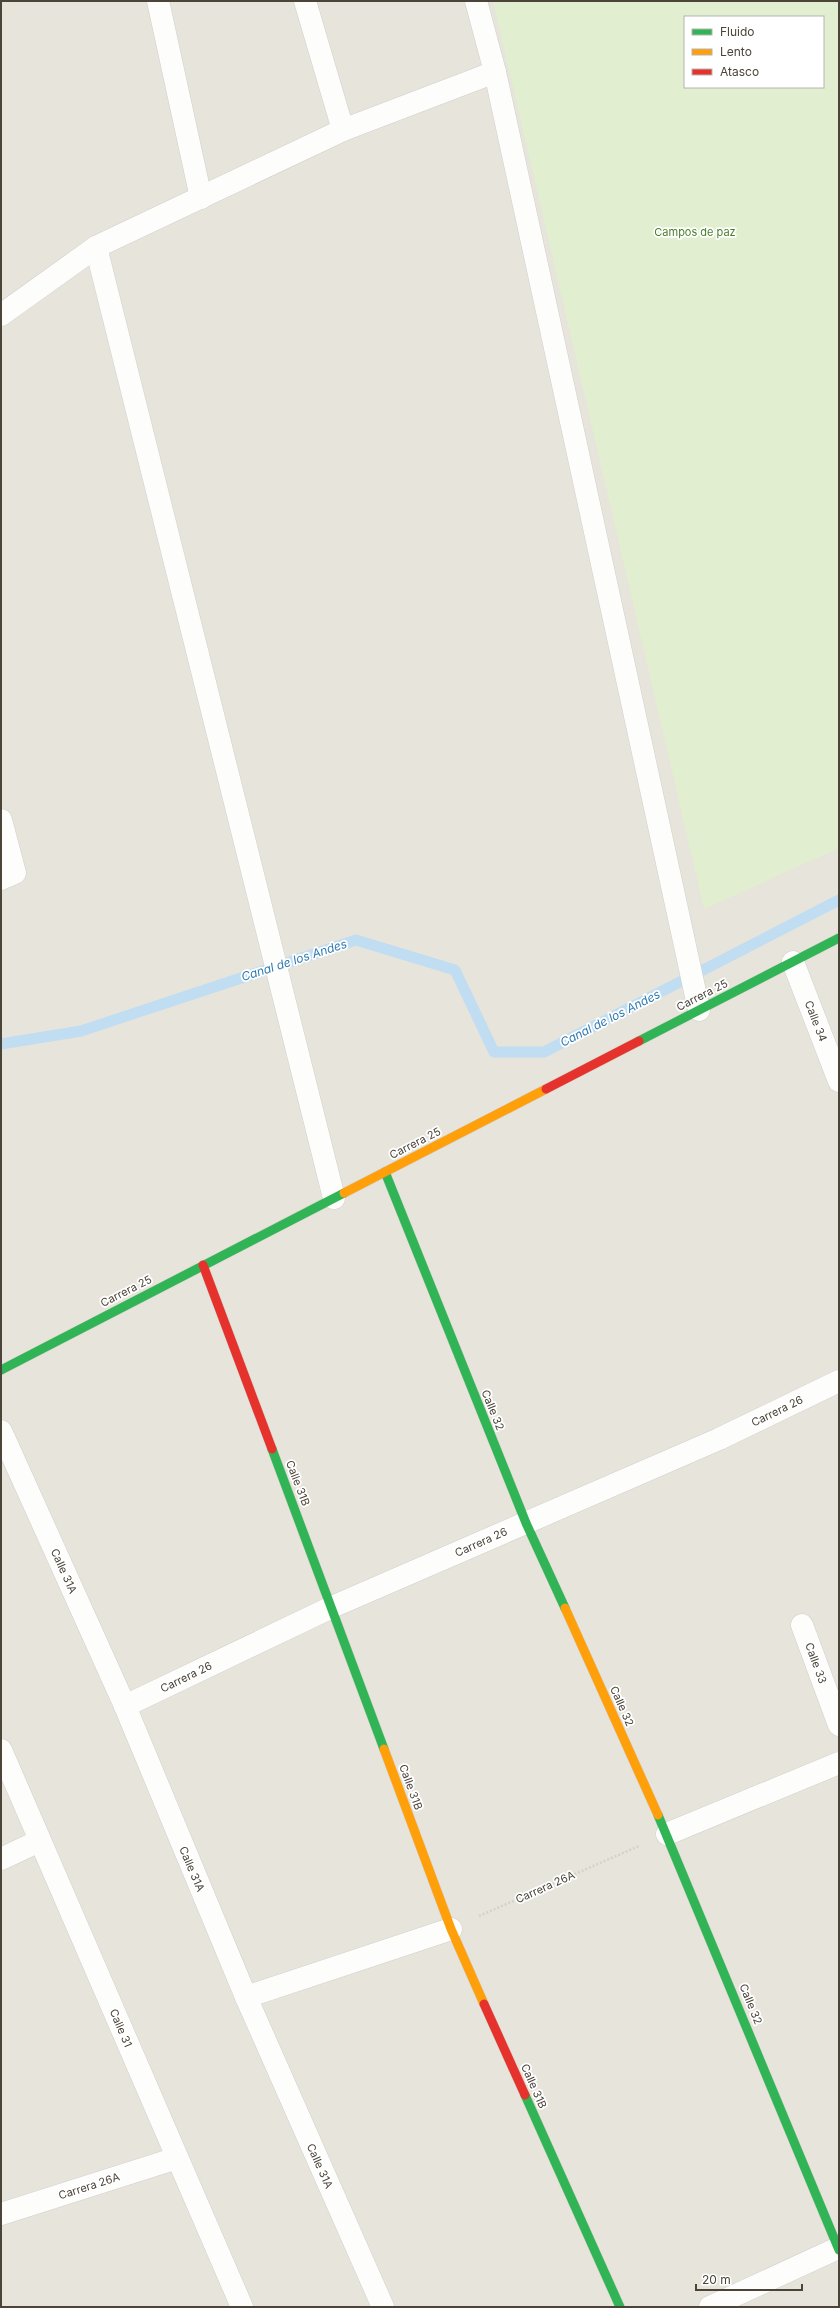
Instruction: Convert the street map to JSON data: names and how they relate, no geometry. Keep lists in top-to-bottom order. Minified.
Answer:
{"streets":{"street":["Carrera 25","Calle 34","Calle 32","Carrera 26","Calle 31B","Calle 31A","Calle 33","Carrera 26A","Calle 31"]},"crossings":[["Carrera 25","Calle 34"],["Carrera 25","Calle 32"],["Carrera 25","Calle 31B"],["Calle 32","Carrera 26"],["Calle 32","Carrera 26A"],["Carrera 26","Calle 31B"],["Carrera 26","Calle 31A"],["Calle 31B","Carrera 26A"],["Carrera 26A","Calle 31"]],"water":["Canal de los Andes"],"parks":["Campos de paz"],"legend":["Fluido","Lento","Atasco"],"scale_bar":"20 m"}
